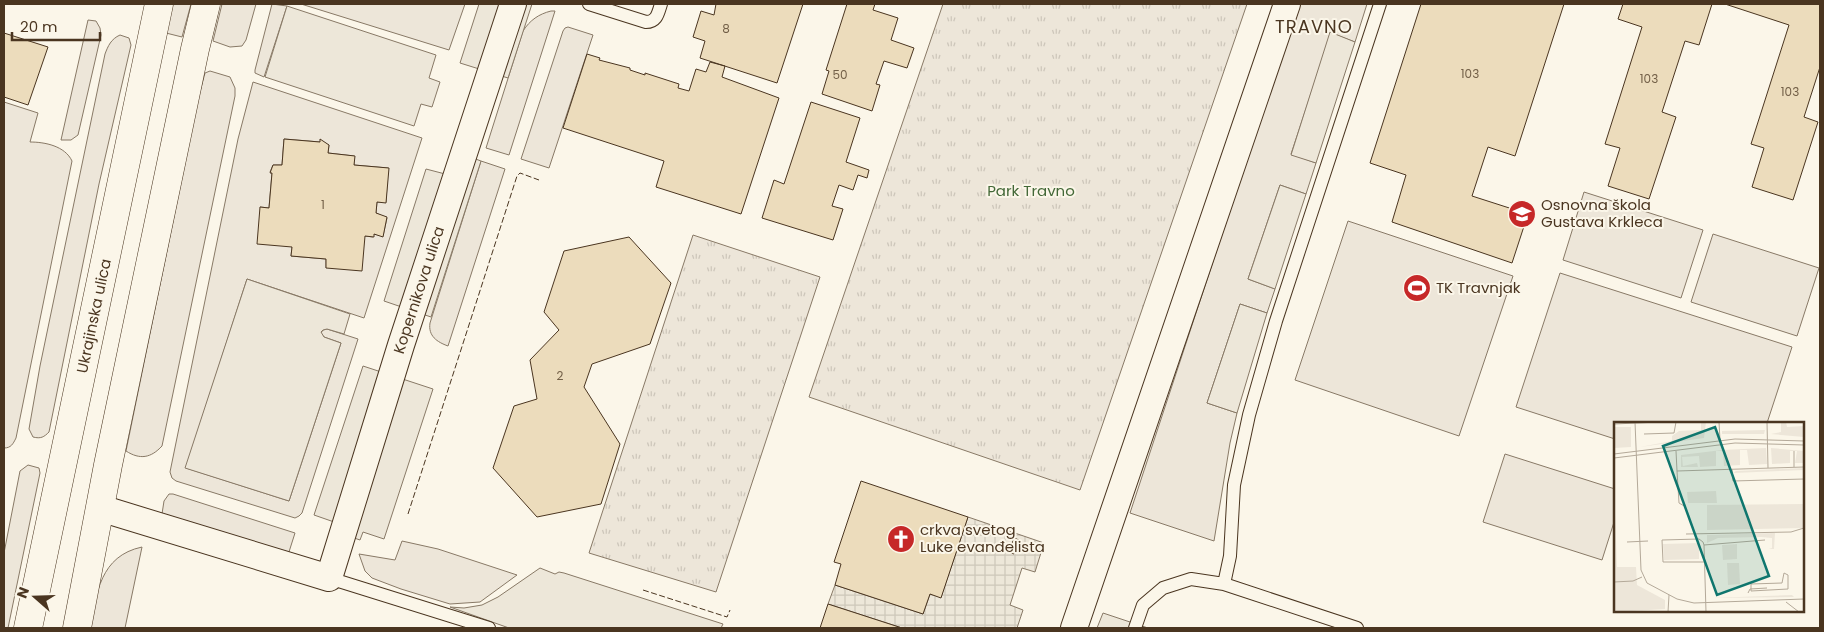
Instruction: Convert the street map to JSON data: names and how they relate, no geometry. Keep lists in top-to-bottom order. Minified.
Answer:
{"streets":{"street":["Kopernikova ulica","Ukrajinska ulica"]},"districts":["TRAVNO"],"parks":["Park Travno"],"places":{"school or university":["Osnovna škola Gustava Krkleca"],"sports":["TK Travnjak"],"church":["crkva svetog Luke evanđelista"]},"house_numbers":["8","103","50","103","103","1","2"],"scale_bar":"20 m","north":"left"}
